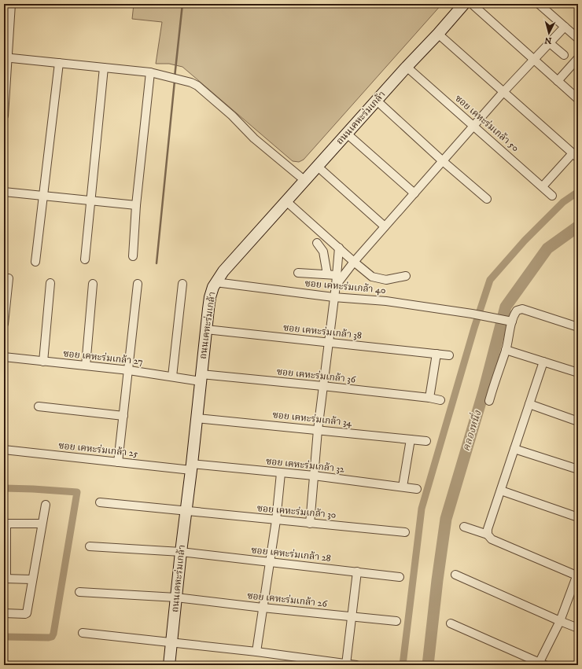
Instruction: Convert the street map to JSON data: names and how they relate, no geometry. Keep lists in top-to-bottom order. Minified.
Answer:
{"streets":{"street":["ถนนเคหะร่มเกล้า","ซอย เคหะร่มเกล้า 50","ซอย เคหะร่มเกล้า 40","ซอย เคหะร่มเกล้า 38","ซอย เคหะร่มเกล้า 27","ซอย เคหะร่มเกล้า 36","ซอย เคหะร่มเกล้า 34","ซอย เคหะร่มเกล้า 25","ซอย เคหะร่มเกล้า 32","ซอย เคหะร่มเกล้า 30","ซอย เคหะร่มเกล้า 28","ซอย เคหะร่มเกล้า 26"]},"crossings":[["ถนนเคหะร่มเกล้า","ซอย เคหะร่มเกล้า 50"],["ถนนเคหะร่มเกล้า","ซอย เคหะร่มเกล้า 40"],["ถนนเคหะร่มเกล้า","ซอย เคหะร่มเกล้า 38"],["ถนนเคหะร่มเกล้า","ซอย เคหะร่มเกล้า 27"],["ถนนเคหะร่มเกล้า","ซอย เคหะร่มเกล้า 36"],["ถนนเคหะร่มเกล้า","ซอย เคหะร่มเกล้า 34"],["ถนนเคหะร่มเกล้า","ซอย เคหะร่มเกล้า 25"],["ถนนเคหะร่มเกล้า","ซอย เคหะร่มเกล้า 32"],["ถนนเคหะร่มเกล้า","ซอย เคหะร่มเกล้า 30"],["ถนนเคหะร่มเกล้า","ซอย เคหะร่มเกล้า 28"],["ถนนเคหะร่มเกล้า","ซอย เคหะร่มเกล้า 26"],["ซอย เคหะร่มเกล้า 27","ซอย เคหะร่มเกล้า 36"],["ซอย เคหะร่มเกล้า 25","ซอย เคหะร่มเกล้า 32"]],"water":["คลองหนึ่ง"],"north":"bottom"}
